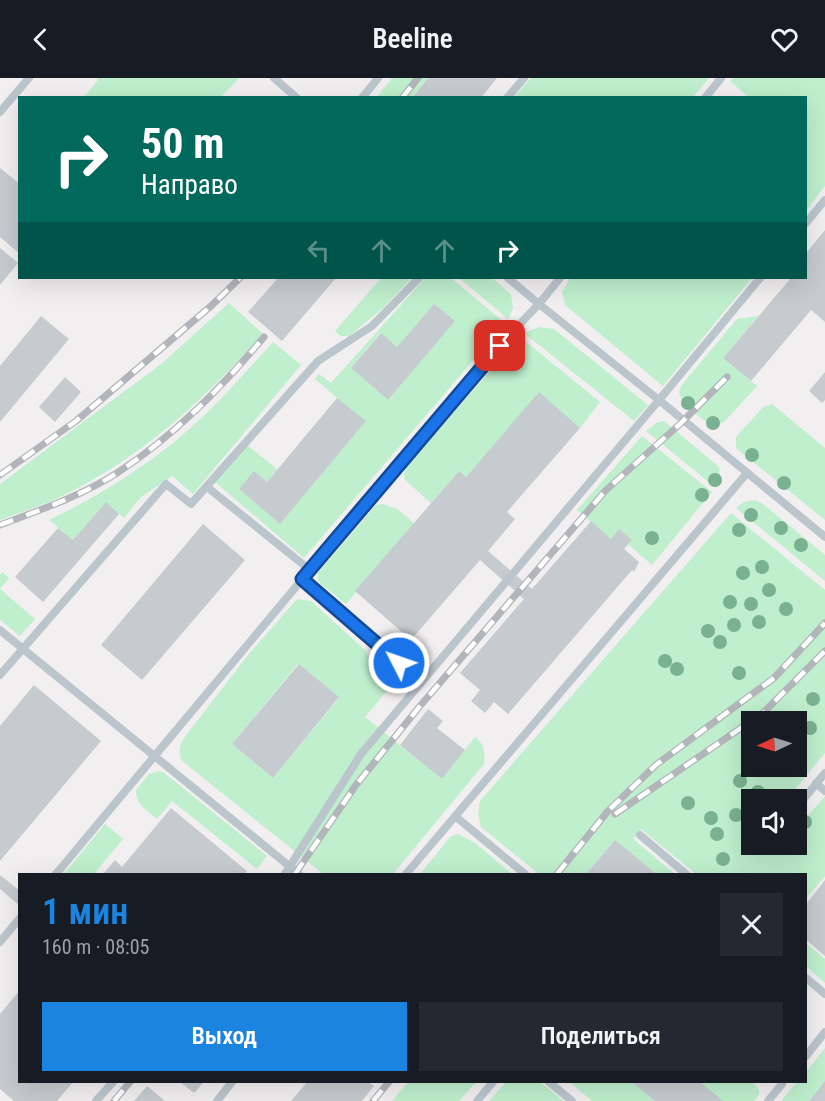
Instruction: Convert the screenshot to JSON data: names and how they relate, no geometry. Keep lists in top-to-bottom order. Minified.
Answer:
{"north":"left","page":{"header":"Beeline","turn":["50 m","Направо"],"heading":["1 мин","160 m · 08:05"],"buttons":["Выход","Поделиться"]}}
